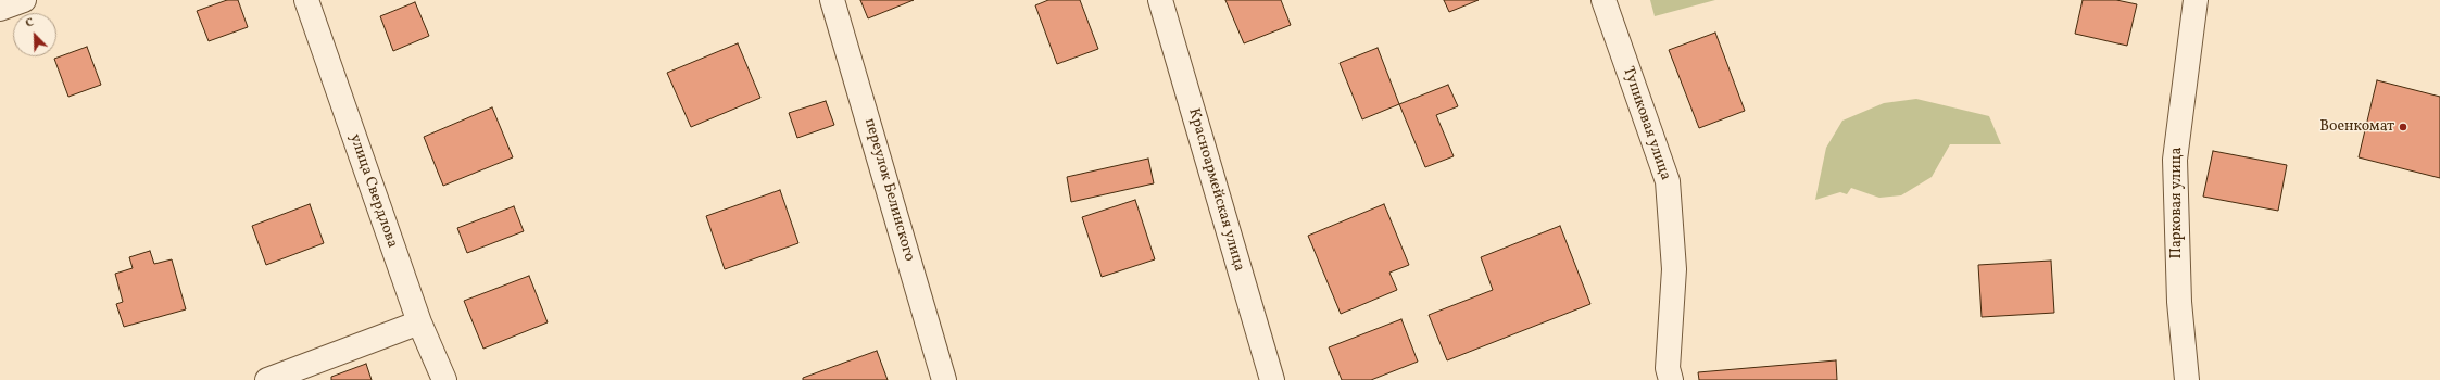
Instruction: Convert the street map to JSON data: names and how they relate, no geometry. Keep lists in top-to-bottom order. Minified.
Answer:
{"streets":{"street":["Тупиковая улица","переулок Белинского","Красноармейская улица","улица Свердлова","Парковая улица"]},"places":["Военкомат"],"north":"top left"}
